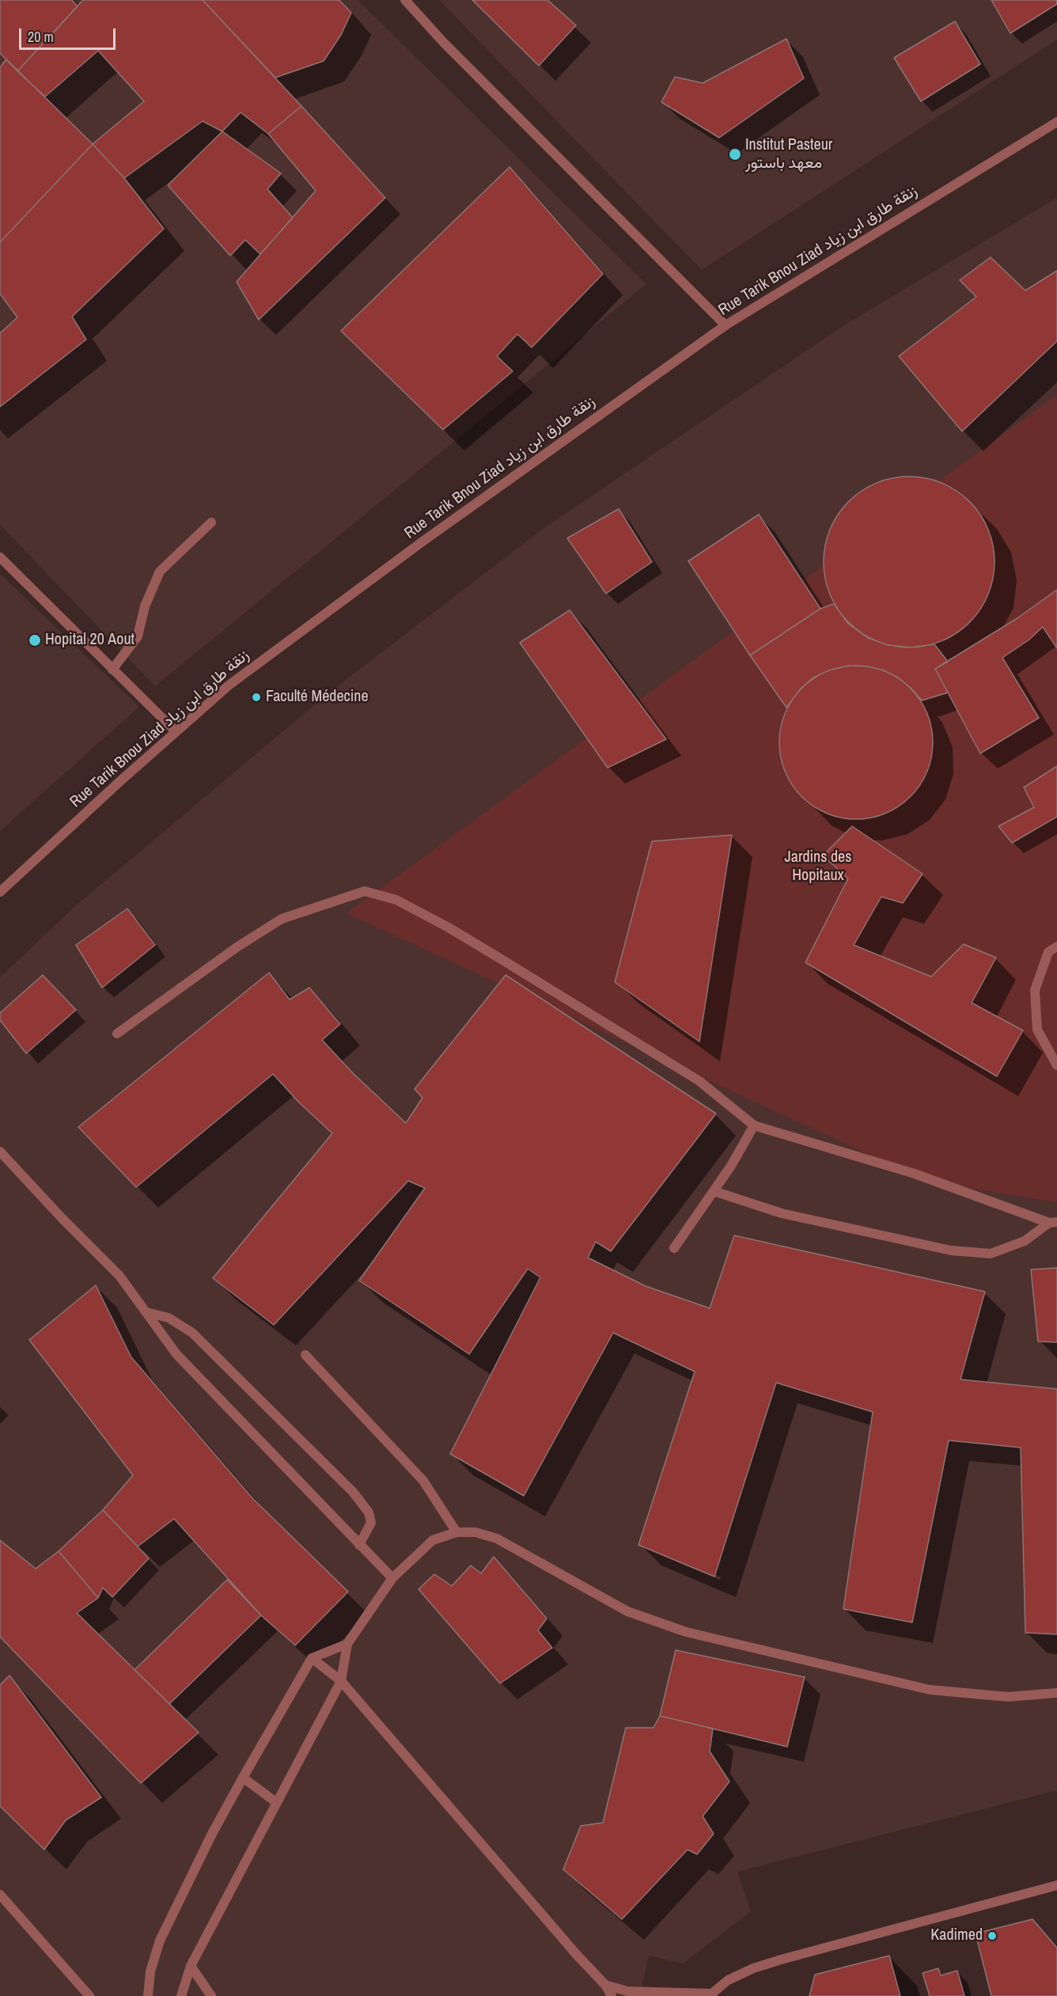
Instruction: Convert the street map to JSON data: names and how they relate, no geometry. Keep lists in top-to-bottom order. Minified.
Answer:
{"streets":{"street":["Rue Tarik Bnou Ziad زنقة طارق ابن زياد"]},"parks":["Jardins des Hopitaux"],"places":["Institut Pasteur معهد باستور","Hopital 20 Aout","Faculté Médecine","Kadimed"],"scale_bar":"20 m"}
